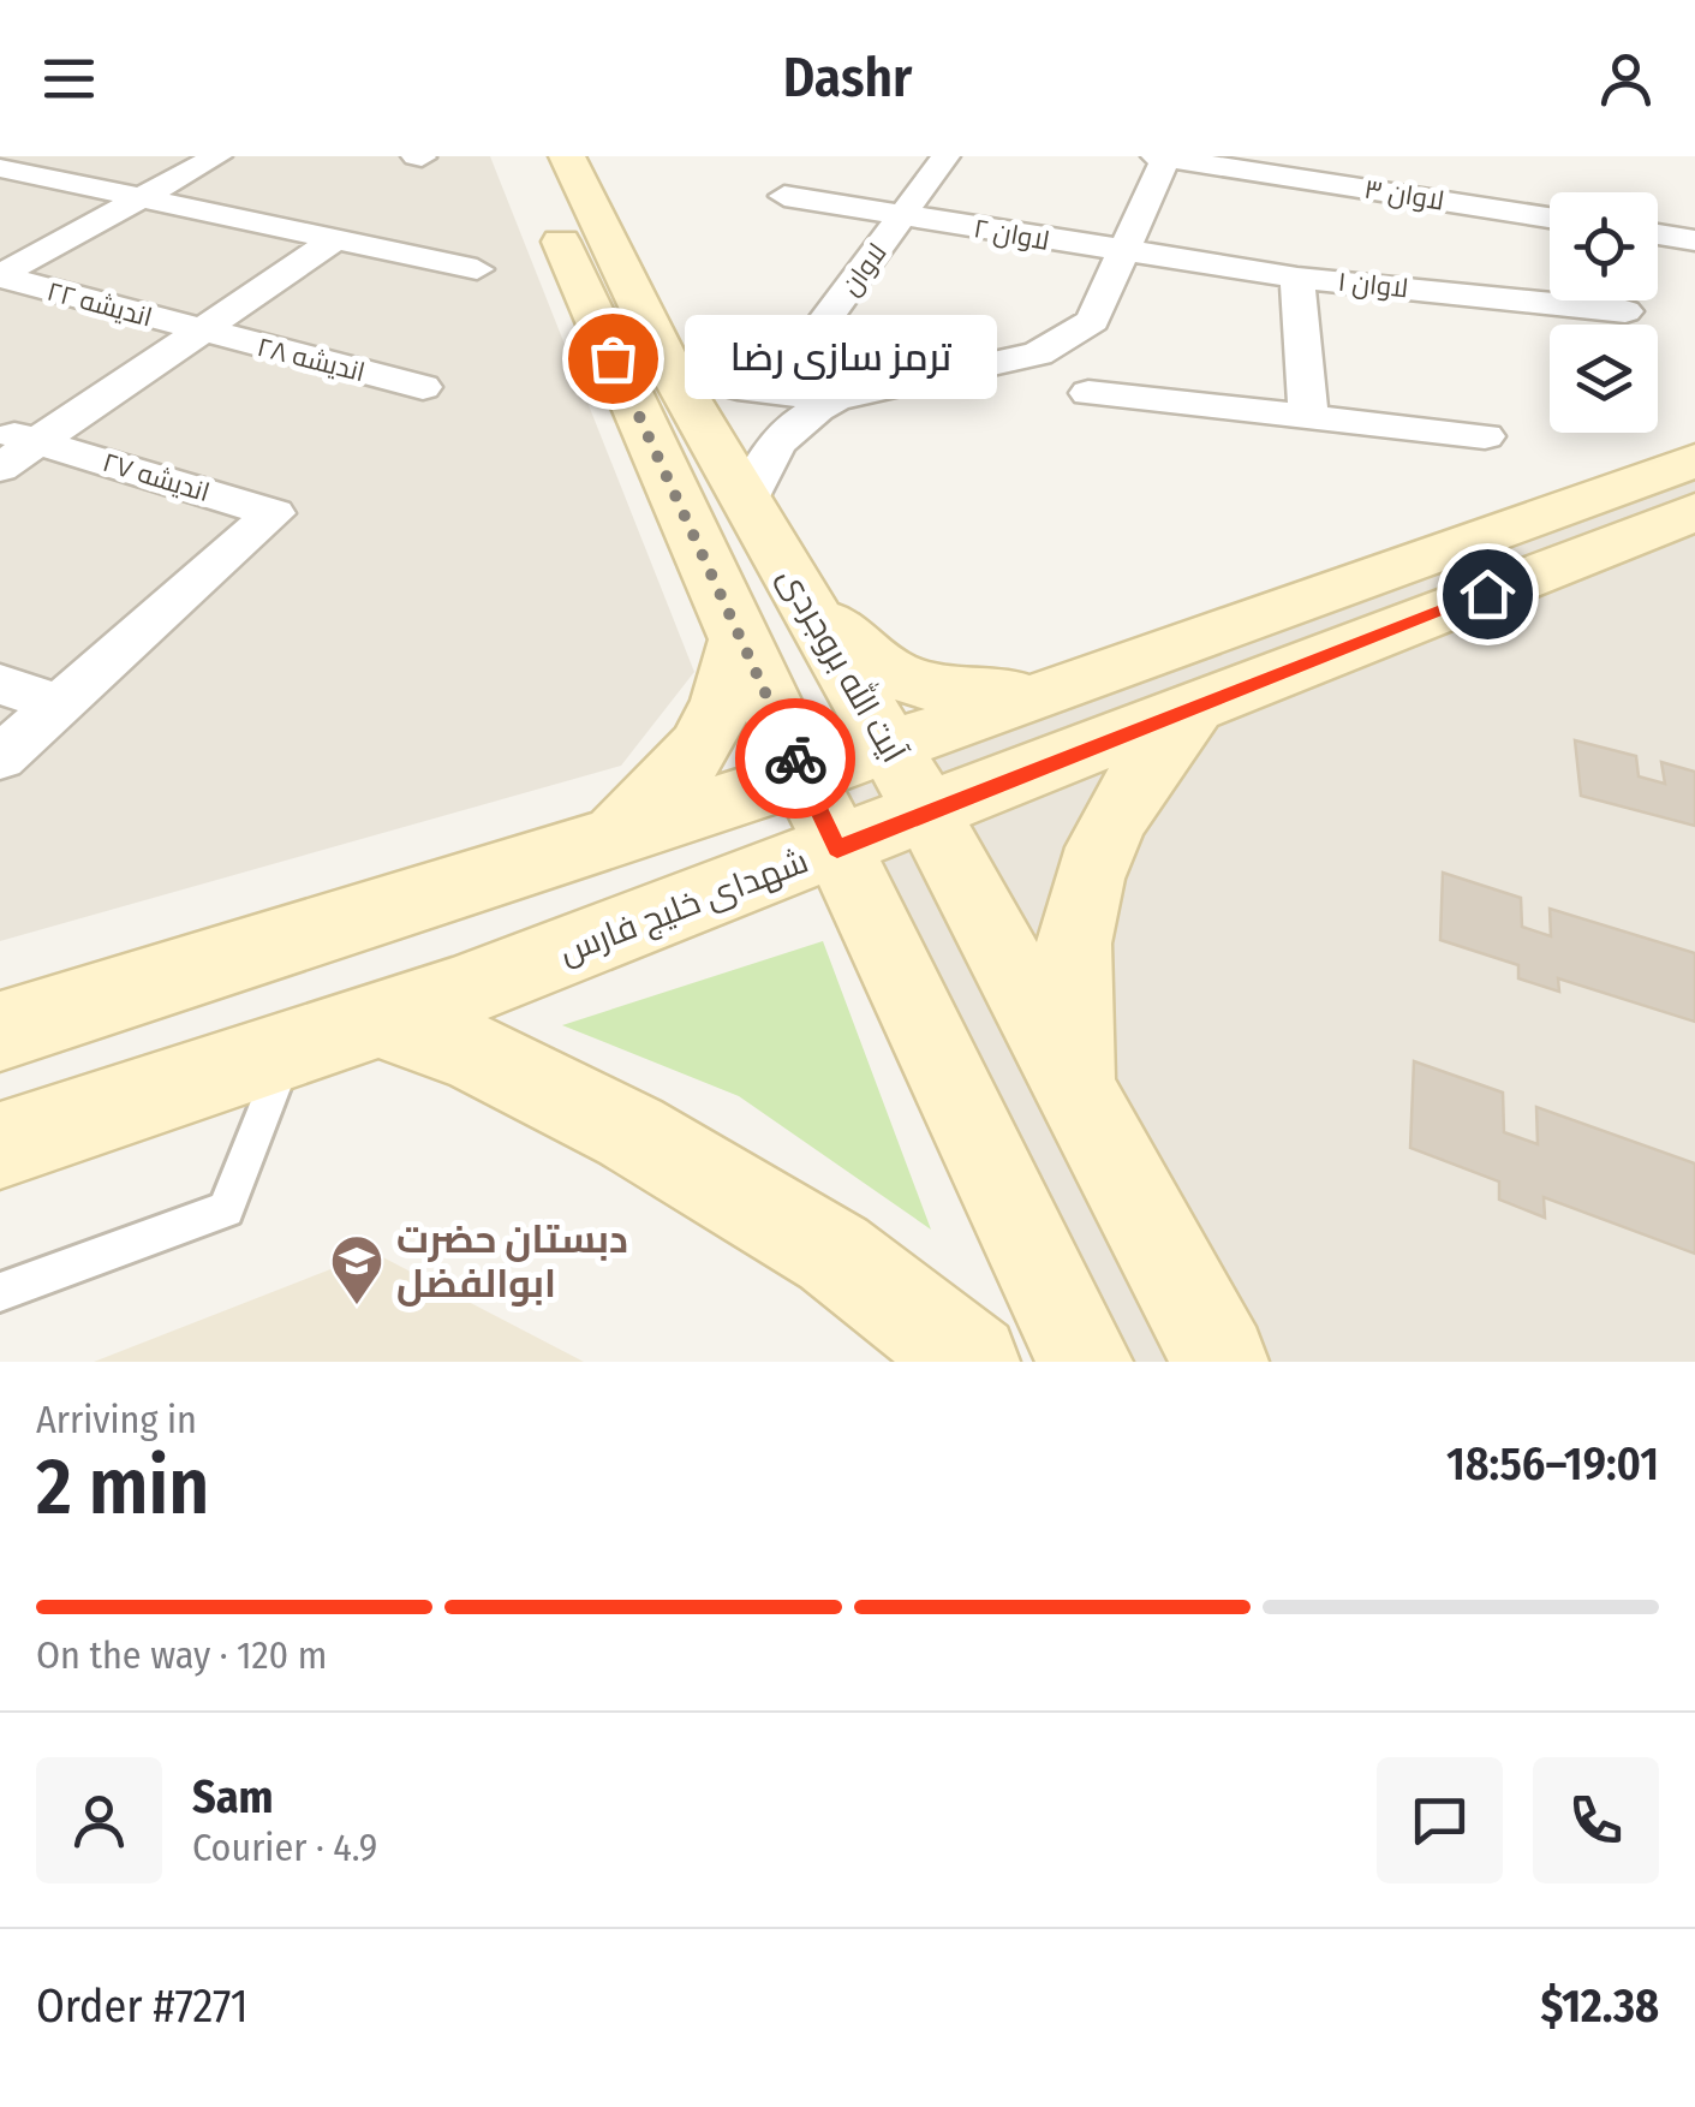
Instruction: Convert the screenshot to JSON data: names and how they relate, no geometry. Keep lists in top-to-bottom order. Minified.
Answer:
{"streets":{"main road":["آیت الله بروجردی","شهدای خلیج فارس"],"street":["لاوان ۳","لاوان ۲","لاوان","لاوان ۱","اندیشه ۲۲","اندیشه ۲۸","اندیشه ۲۷"]},"crossings":[["لاوان ۲","لاوان"],["لاوان ۲","لاوان ۱"],["اندیشه ۲۲","اندیشه ۲۸"],["آیت الله بروجردی","شهدای خلیج فارس"]],"places":{"other":["ترمز سازی رضا"],"school or university":["دبستان حضرت ابوالفضل"]},"page":{"header":"Dashr","bubble":"ترمز سازی رضا","heading":["2 min","Arriving in","18:56–19:01"],"panel":["Sam","Courier · 4.9","Order #7271","$12.38"],"bar":"On the way · 120 m"}}
